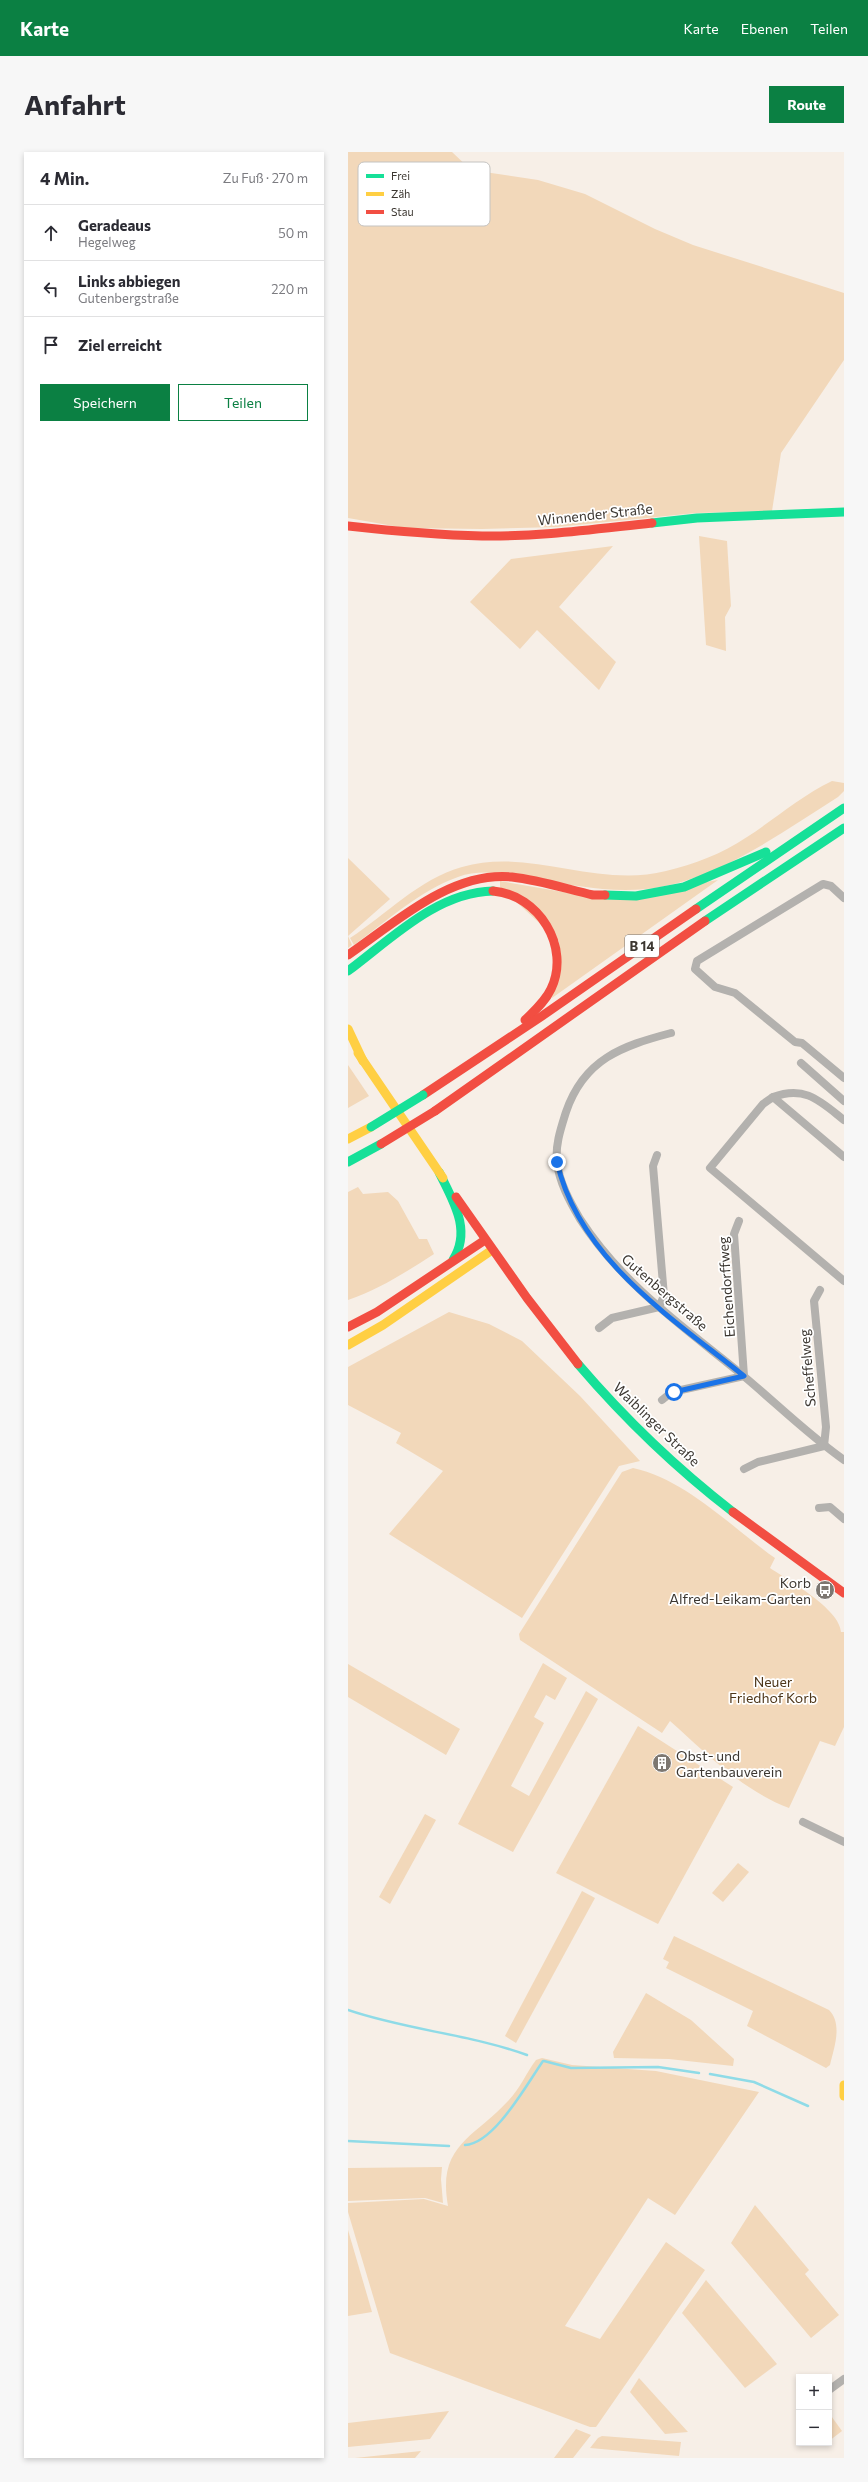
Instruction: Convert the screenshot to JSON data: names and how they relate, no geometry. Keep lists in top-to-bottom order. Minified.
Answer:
{"streets":{"main road":["Winnender Straße","B 14","Waiblinger Straße"],"street":["Eichendorffweg","Gutenbergstraße","Scheffelweg"]},"crossings":[["Eichendorffweg","Gutenbergstraße"],["Gutenbergstraße","Scheffelweg"]],"parks":["Neuer Friedhof Korb"],"places":{"bus stop":["Korb Alfred-Leikam-Garten"],"building":["Obst- und Gartenbauverein"]},"legend":["Frei","Zäh","Stau"],"page":{"header":"Karte","nav":["Karte","Ebenen","Teilen"],"buttons":["Route",["Speichern","Teilen"]],"title":"Anfahrt","heading":["4 Min.","Zu Fuß · 270 m"],"list":[["Geradeaus","Hegelweg","50 m"],["Links abbiegen","Gutenbergstraße","220 m"],"Ziel erreicht"],"map_buttons":["+","−"]}}
